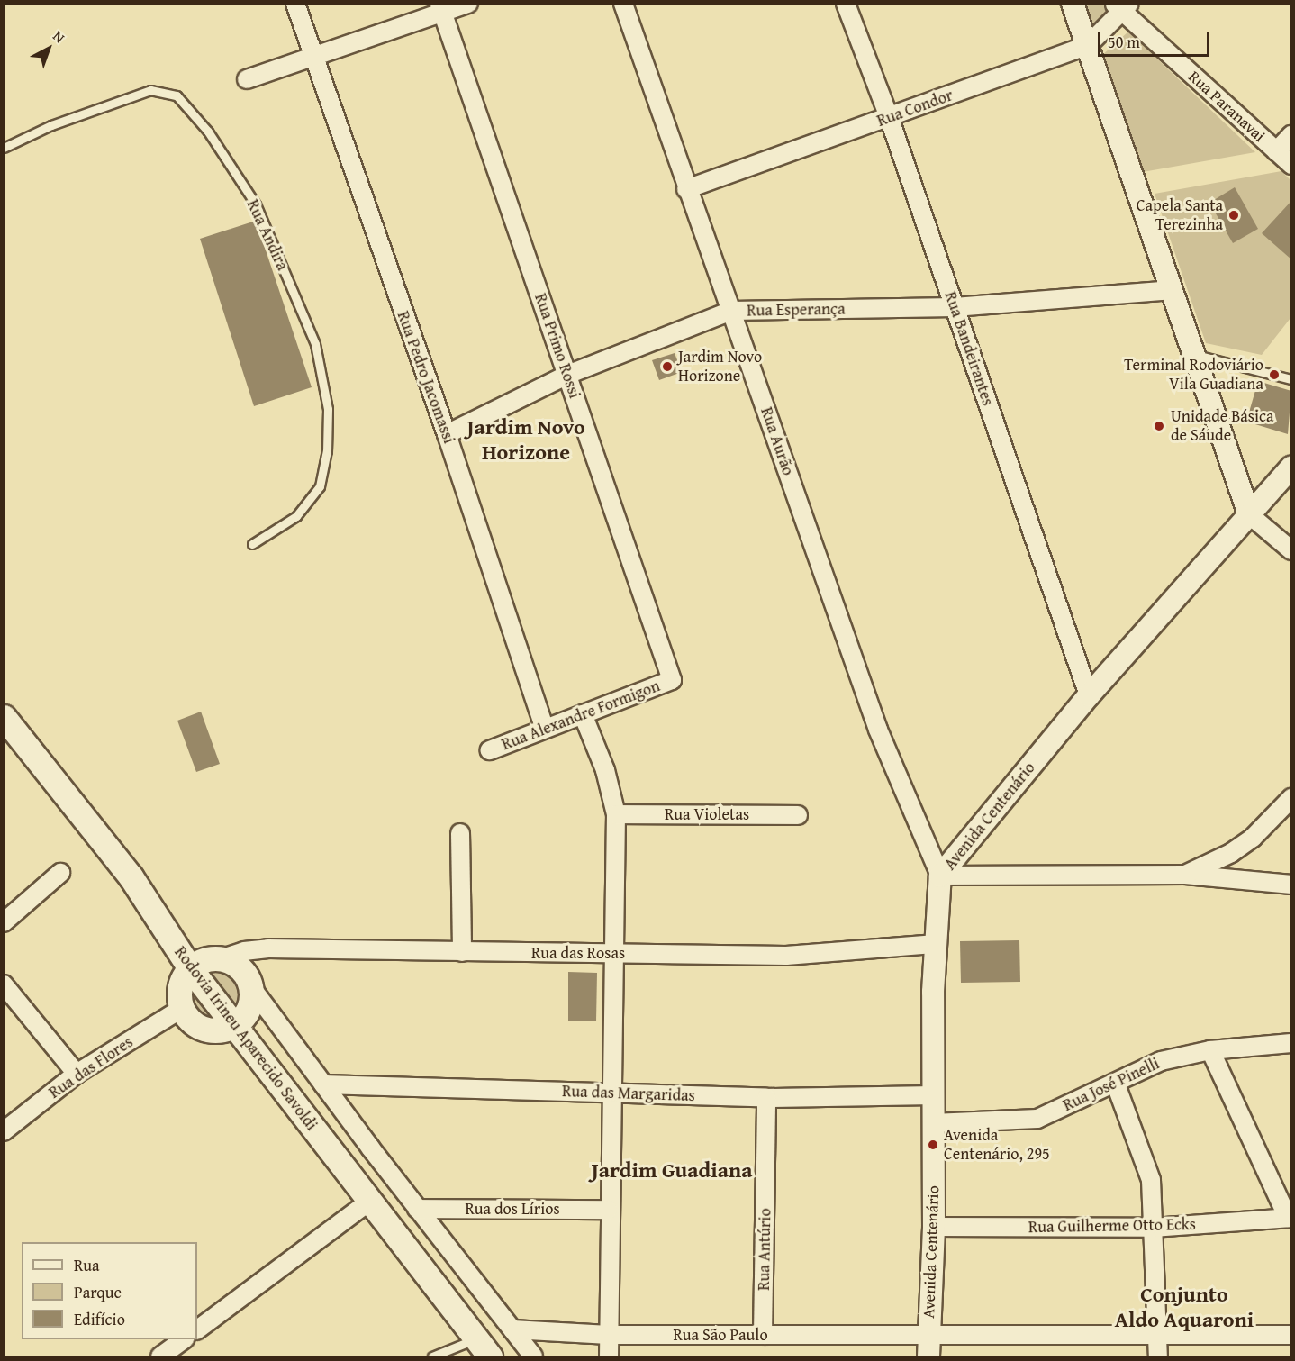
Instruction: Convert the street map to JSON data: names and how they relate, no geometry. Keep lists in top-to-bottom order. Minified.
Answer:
{"streets":{"main road":["Rodovia Irineu Aparecido Savoldi"],"street":["Rua Paranavai","Rua Condor","Rua Esperança","Rua Primo Rossi","Rua Bandeirantes","Rua Pedro Jacomassi","Rua Aurão","Rua Alexandre Formigon","Rua Violetas","Avenida Centenário","Rua das Rosas","Rua das Flores","Rua José Pinelli","Rua das Margaridas","Rua dos Lírios","Rua Guilherme Otto Ecks","Rua Antúrio","Rua São Paulo"],"lane":["Rua Andira"]},"crossings":[["Rua Paranavai","Rua Condor"],["Rua Condor","Rua Bandeirantes"],["Rua Condor","Rua Aurão"],["Rua Esperança","Rua Primo Rossi"],["Rua Esperança","Rua Bandeirantes"],["Rua Esperança","Rua Pedro Jacomassi"],["Rua Esperança","Rua Aurão"],["Rua Primo Rossi","Rua Alexandre Formigon"],["Rua Bandeirantes","Avenida Centenário"],["Rua Pedro Jacomassi","Rua Alexandre Formigon"],["Rua Aurão","Avenida Centenário"],["Avenida Centenário","Rua das Rosas"],["Avenida Centenário","Rua José Pinelli"],["Avenida Centenário","Rua das Margaridas"],["Avenida Centenário","Rua Guilherme Otto Ecks"],["Avenida Centenário","Rua São Paulo"],["Rua das Margaridas","Rua Antúrio"],["Rua Antúrio","Rua São Paulo"]],"districts":["Jardim Novo Horizone","Jardim Guadiana","Conjunto Aldo Aquaroni"],"places":["Capela Santa Terezinha","Jardim Novo Horizone","Terminal Rodoviário Vila Guadiana","Unidade Básica de Sáude","Avenida Centenário, 295"],"legend":["Rua","Parque","Edifício"],"scale_bar":"50 m","north":"top right"}
